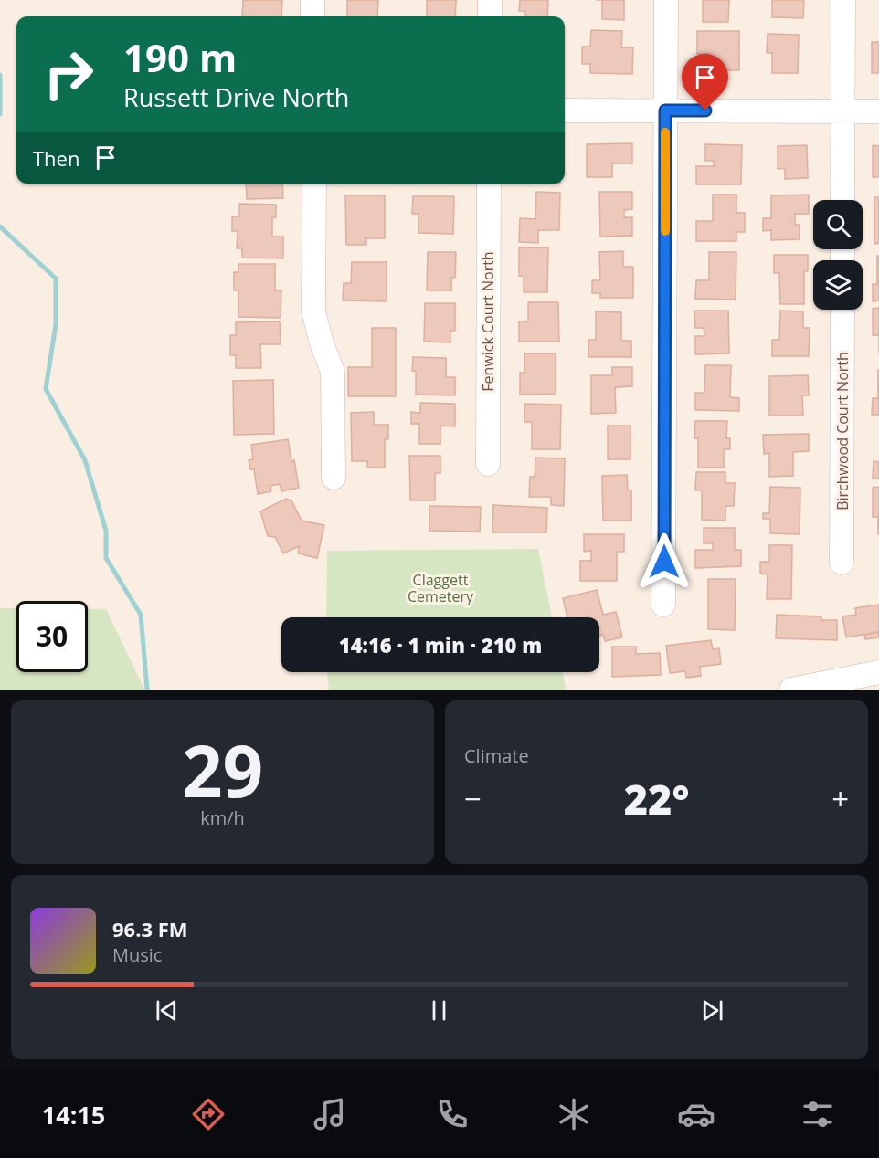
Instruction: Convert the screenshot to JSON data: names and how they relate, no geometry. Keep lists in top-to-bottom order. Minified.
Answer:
{"streets":{"street":["Fenwick Court North","Birchwood Court North"]},"parks":["Claggett Cemetery"],"page":{"turn":["190 m","Russett Drive North"],"then":"Then","limit":"30","trip":"14:16 · 1 min · 210 m","tile":[["29","km/h"],"Climate"],"heat":["−","22°","+"],"song":["96.3 FM","Music"],"tabs":"14:15"}}
